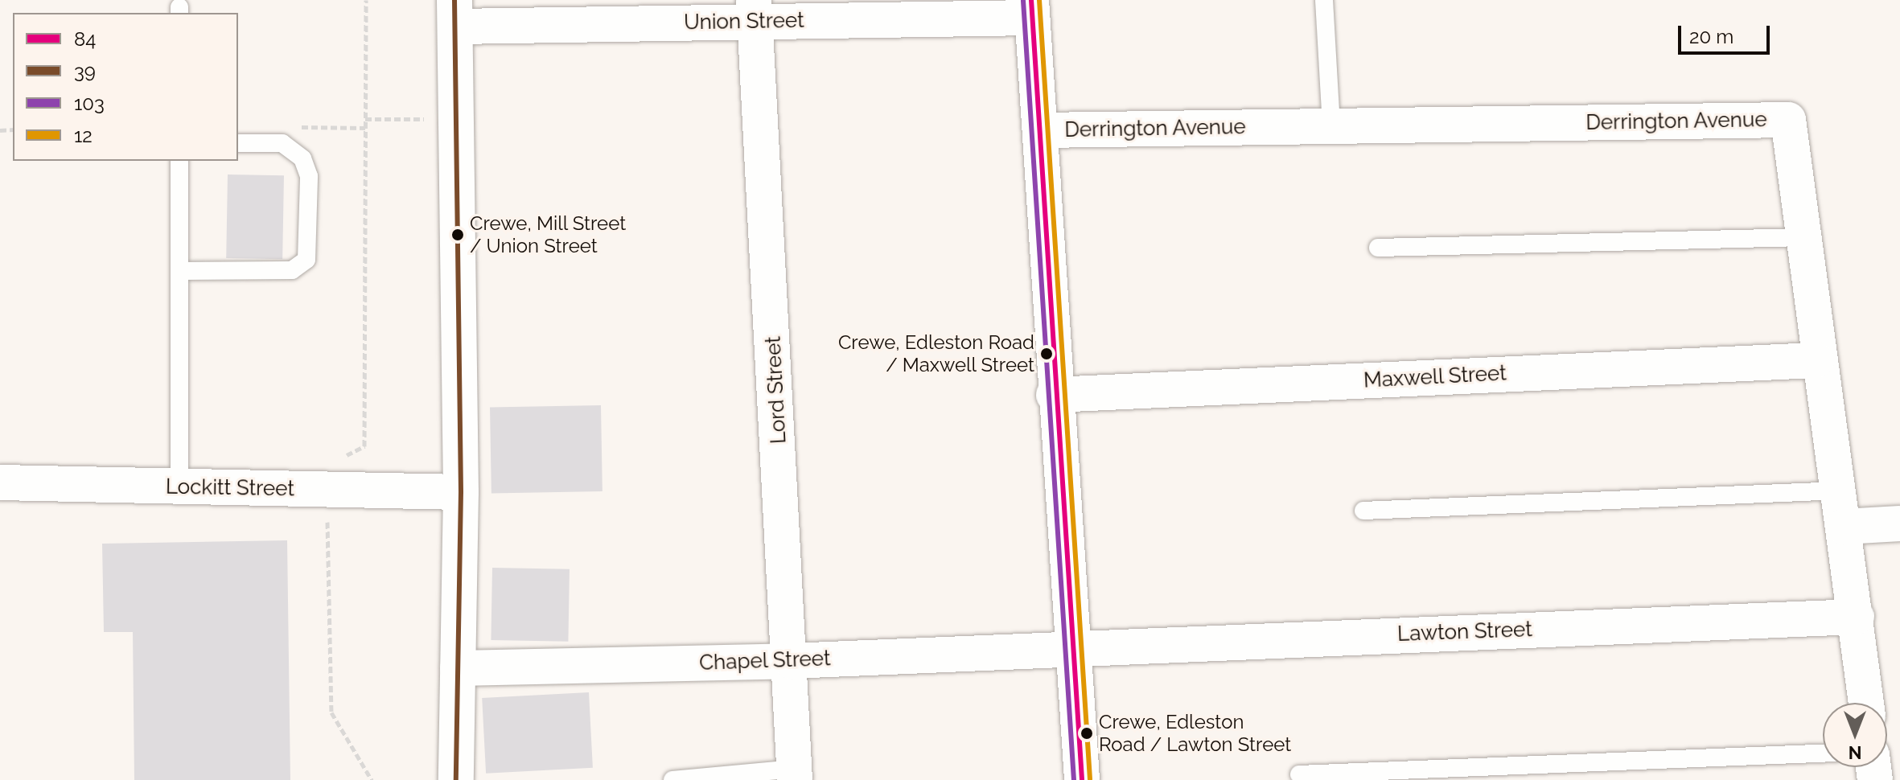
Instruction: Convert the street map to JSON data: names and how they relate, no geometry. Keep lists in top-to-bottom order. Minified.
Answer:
{"streets":{"street":["Union Street","Derrington Avenue","Maxwell Street","Lord Street","Lockitt Street","Lawton Street","Chapel Street"]},"crossings":[["Union Street","Lord Street"],["Derrington Avenue","Maxwell Street"],["Derrington Avenue","Lawton Street"],["Lord Street","Chapel Street"],["Lawton Street","Chapel Street"]],"places":["Crewe, Mill Street / Union Street","Crewe, Edleston Road / Maxwell Street","Crewe, Edleston Road / Lawton Street"],"lines":["transit line 84","transit line 39","transit line 12","transit line 103"],"legend":["84","39","103","12"],"scale_bar":"20 m","north":"bottom"}
